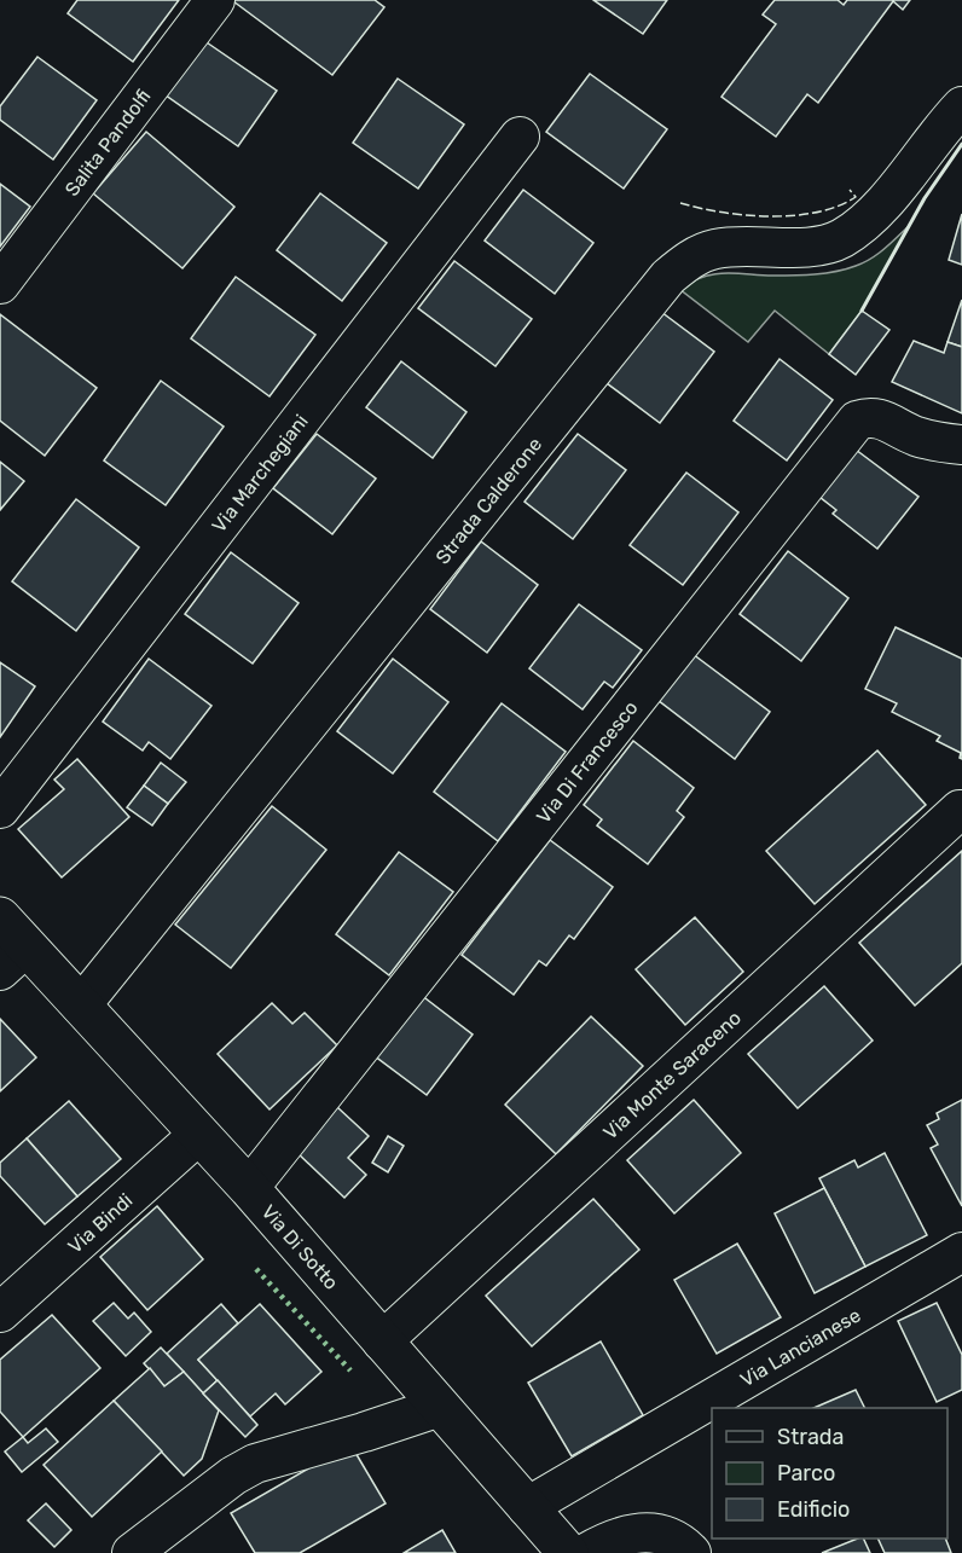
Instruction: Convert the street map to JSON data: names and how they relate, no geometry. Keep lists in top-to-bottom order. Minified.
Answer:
{"streets":{"street":["Salita Pandolfi","Via Marchegiani","Strada Calderone","Via Di Francesco","Via Monte Saraceno","Via Bindi","Via Di Sotto","Via Lancianese"]},"crossings":[["Strada Calderone","Via Di Sotto"],["Via Di Francesco","Via Di Sotto"],["Via Monte Saraceno","Via Di Sotto"],["Via Bindi","Via Di Sotto"],["Via Di Sotto","Via Lancianese"]],"legend":["Strada","Parco","Edificio"]}
